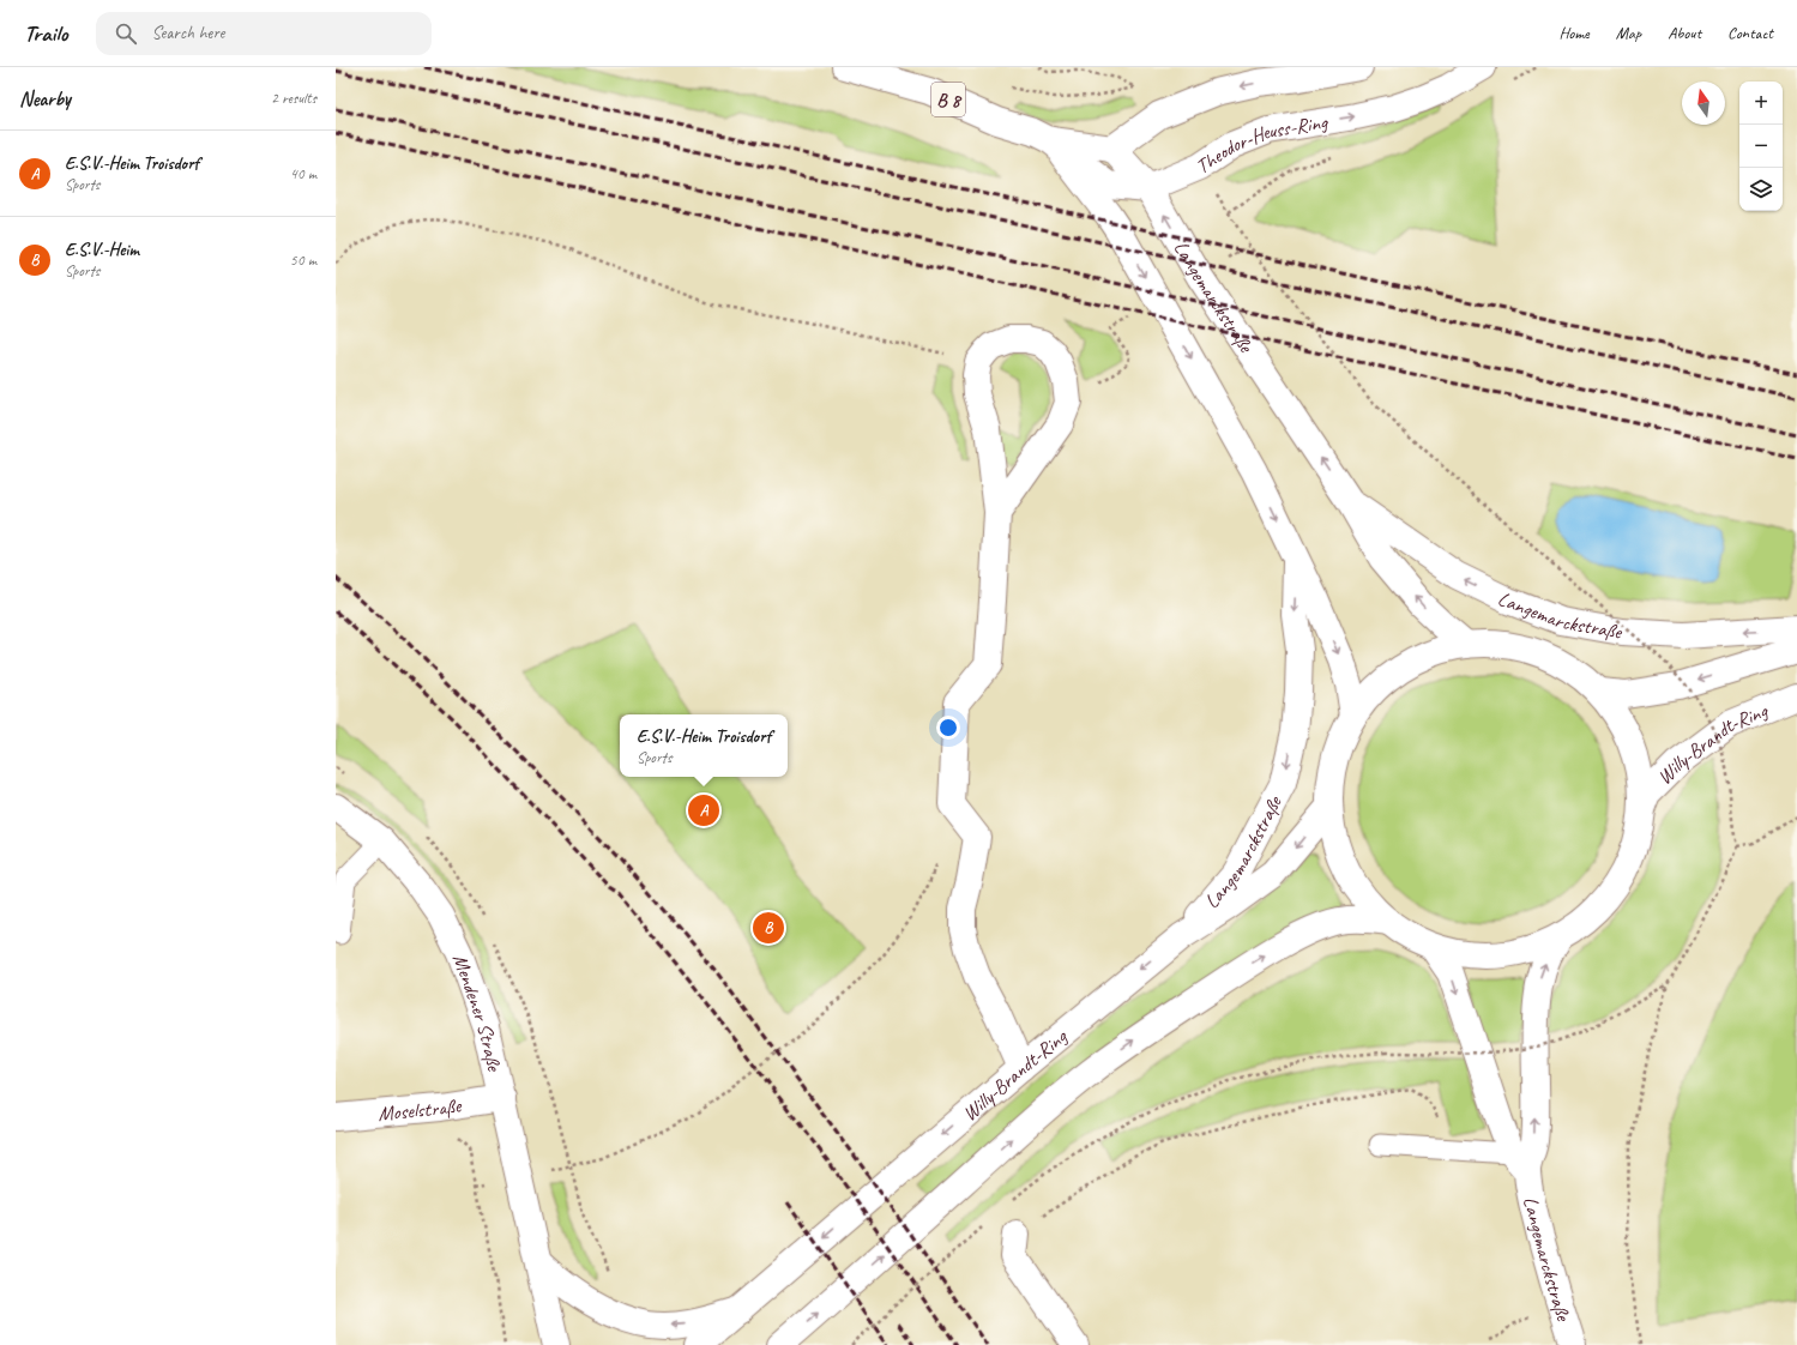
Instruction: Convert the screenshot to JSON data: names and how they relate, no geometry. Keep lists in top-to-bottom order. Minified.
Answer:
{"streets":{"main road":["B 8","Theodor-Heuss-Ring","Langemarckstraße","Willy-Brandt-Ring","Mendener Straße","Moselstraße"]},"crossings":[["B 8","Theodor-Heuss-Ring"],["B 8","Langemarckstraße"],["Theodor-Heuss-Ring","Langemarckstraße"],["Langemarckstraße","Willy-Brandt-Ring"],["Mendener Straße","Moselstraße"]],"north":"top","page":{"header":"Trailo","search":"Search here","nav":["Home","Map","About","Contact"],"heading":["Nearby","2 results"],"map_buttons":["+","−"],"list":[{"mark":"A","name":"E.S.V.-Heim Troisdorf","note":"Sports","value":"40 m"},{"mark":"B","name":"E.S.V.-Heim","note":"Sports","value":"50 m"}],"popup":["E.S.V.-Heim Troisdorf","Sports"],"pins":["A","B"]}}
